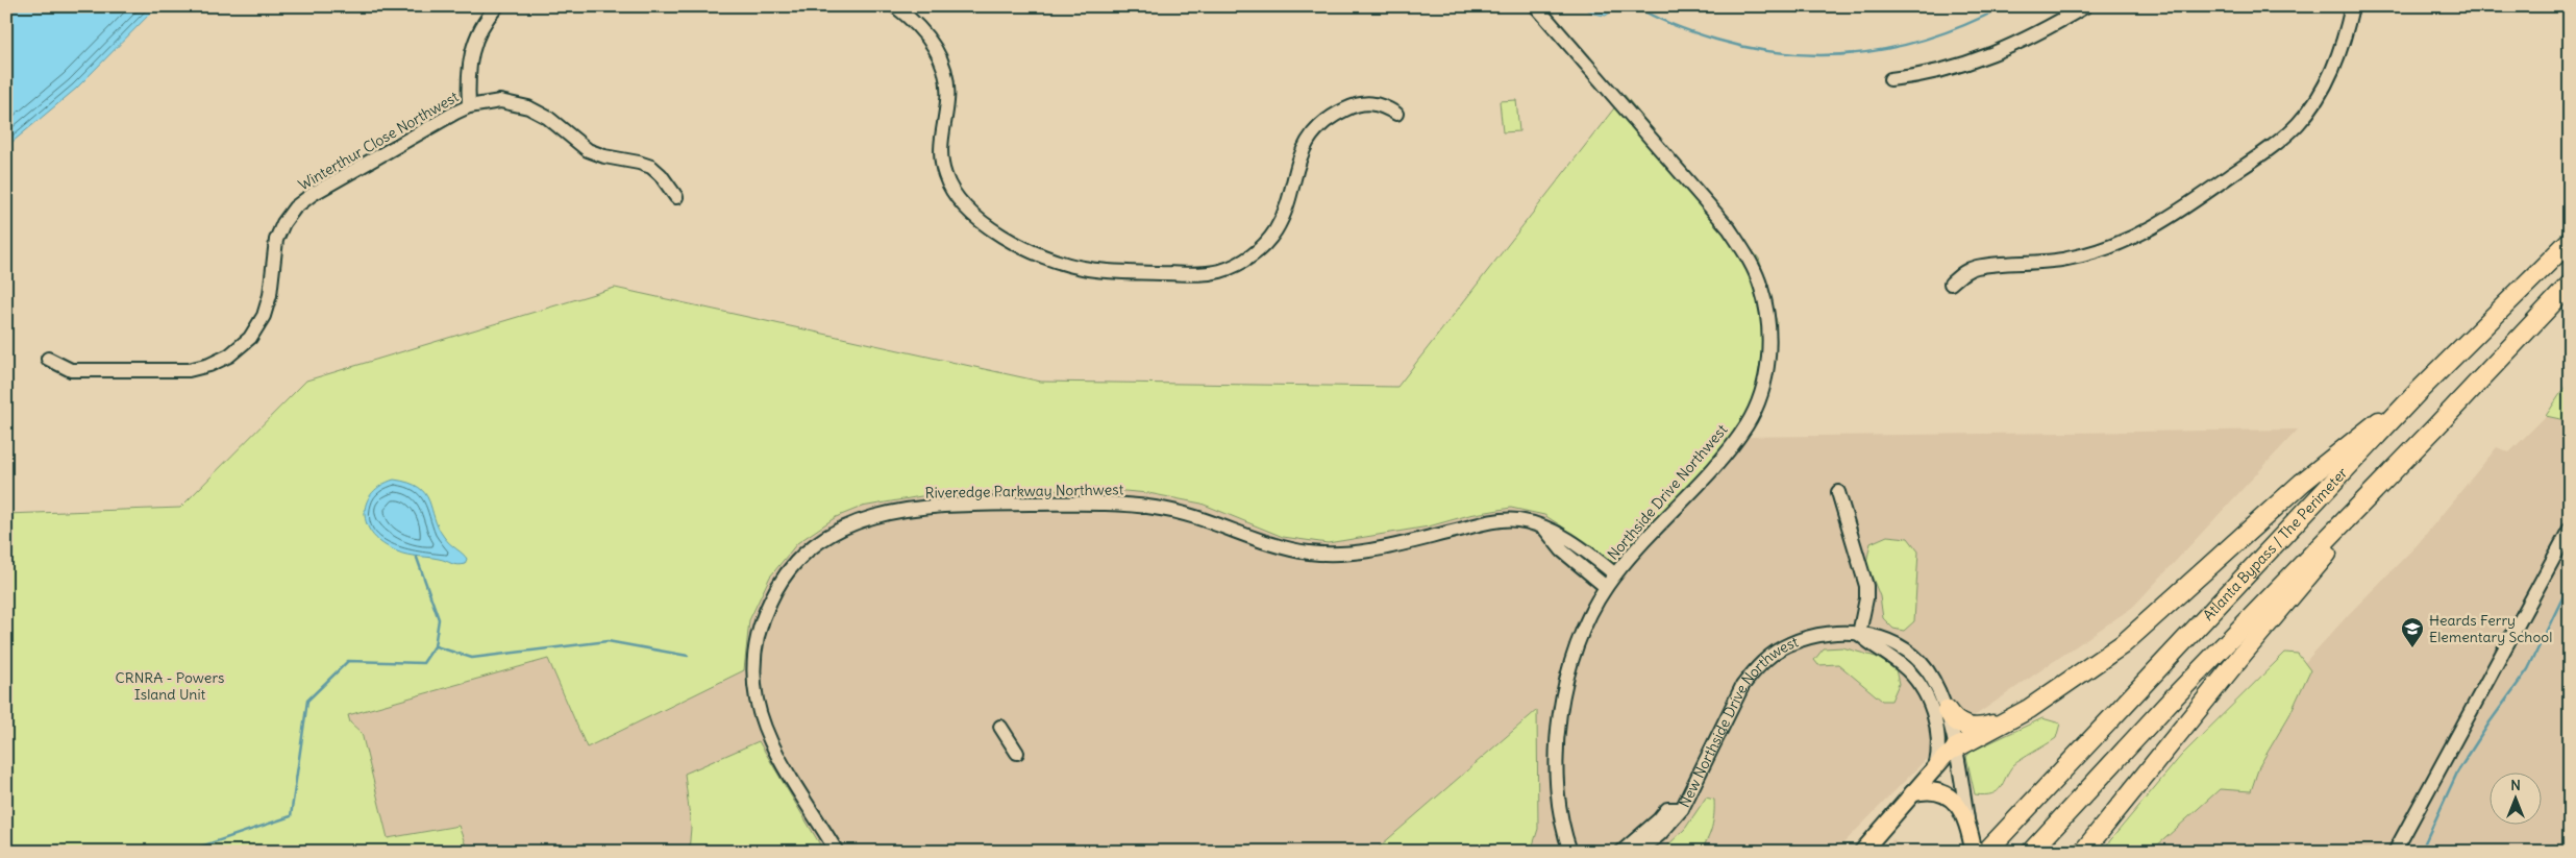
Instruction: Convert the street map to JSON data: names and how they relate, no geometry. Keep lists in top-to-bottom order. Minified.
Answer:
{"streets":{"highway":["Atlanta Bypass / The Perimeter"],"main road":["New Northside Drive Northwest"],"street":["Winterthur Close Northwest","Riveredge Parkway Northwest","Northside Drive Northwest"]},"crossings":[["Riveredge Parkway Northwest","Northside Drive Northwest"]],"parks":["CRNRA - Powers Island Unit"],"places":{"school or university":["Heards Ferry Elementary School"]},"north":"top"}
